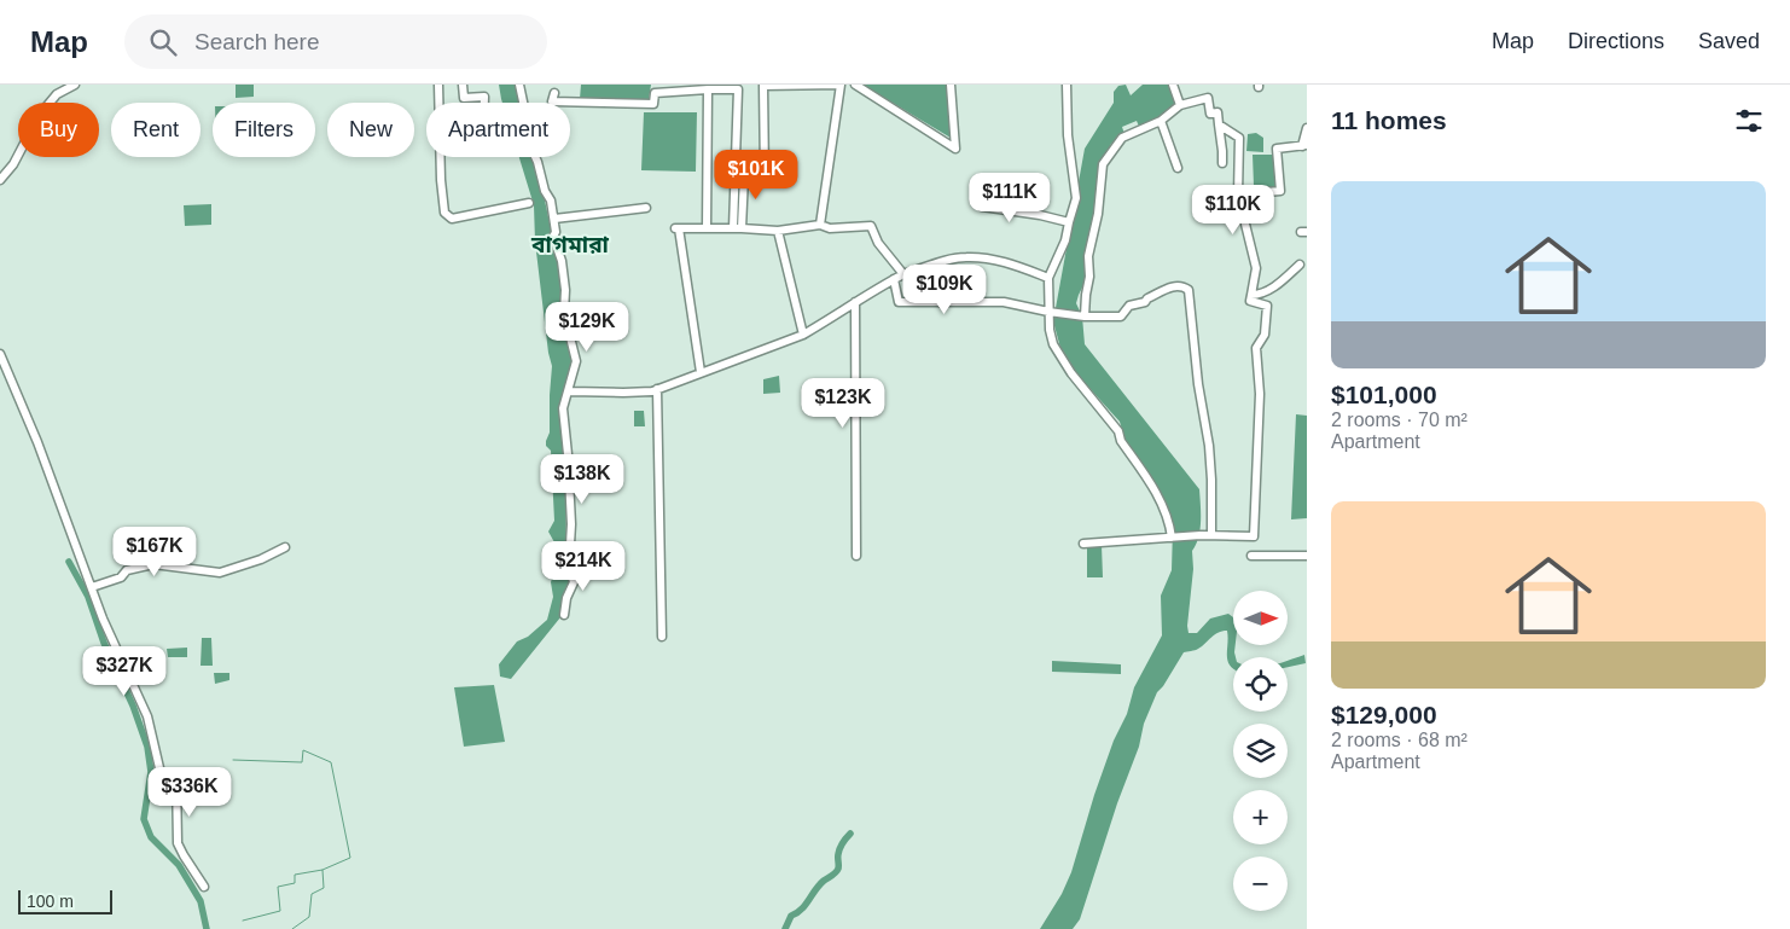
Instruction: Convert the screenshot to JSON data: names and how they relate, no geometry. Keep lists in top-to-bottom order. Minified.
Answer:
{"districts":["বাগমারা"],"scale_bar":"100 m","north":"right","page":{"header":"Map","search":"Search here","nav":["Map","Directions","Saved"],"heading":"11 homes","chip":["Buy","Rent","Filters","New","Apartment"],"price":["$101K","$111K","$110K","$109K","$129K","$123K","$138K","$167K","$214K","$327K","$336K"],"list":[{"name":"$101,000","note":"2 rooms · 70 m² · Apartment"},{"name":"$129,000","note":"2 rooms · 68 m² · Apartment"}],"map_buttons":["+","−"],"scale":"100 m"}}
